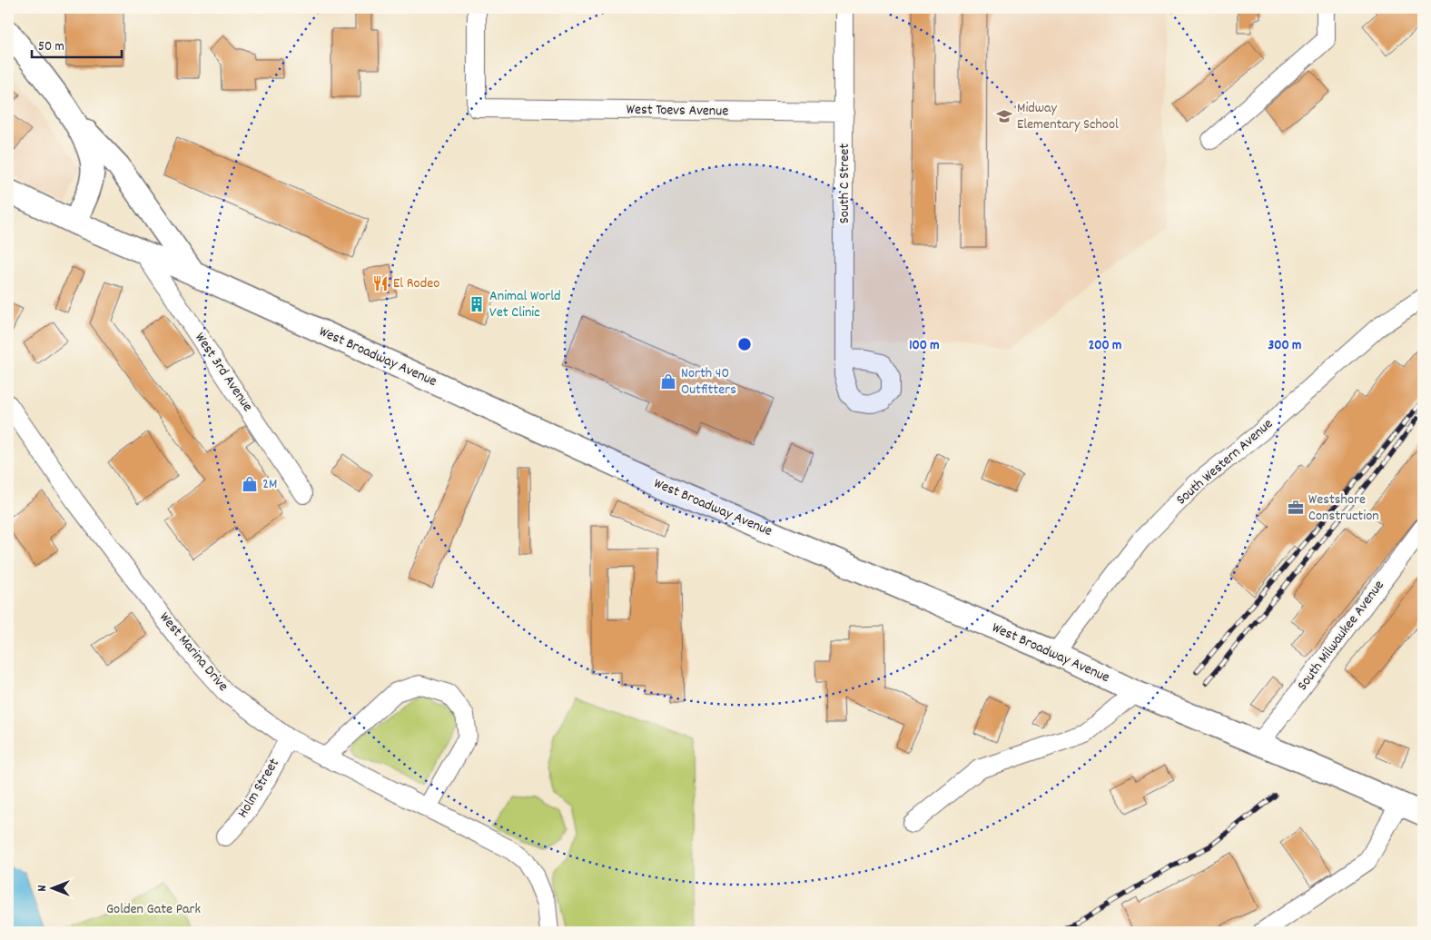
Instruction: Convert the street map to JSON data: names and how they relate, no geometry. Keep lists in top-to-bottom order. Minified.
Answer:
{"streets":{"main road":["West Broadway Avenue"],"street":["West Toevs Avenue","South C Street","West 3rd Avenue","South Western Avenue","South Milwaukee Avenue","West Marina Drive","Holm Street"]},"crossings":[["West Toevs Avenue","South C Street"],["West Broadway Avenue","West 3rd Avenue"],["West Broadway Avenue","South Western Avenue"],["West Broadway Avenue","South Milwaukee Avenue"],["West Marina Drive","Holm Street"]],"parks":["Golden Gate Park"],"places":{"school or university":["Midway Elementary School"],"restaurant":["El Rodeo"],"building":["Animal World Vet Clinic"],"shop":["North 40 Outfitters","2M"],"office":["Westshore Construction"]},"scale_bar":"50 m","north":"left","rings":["100 m","200 m","300 m"]}
